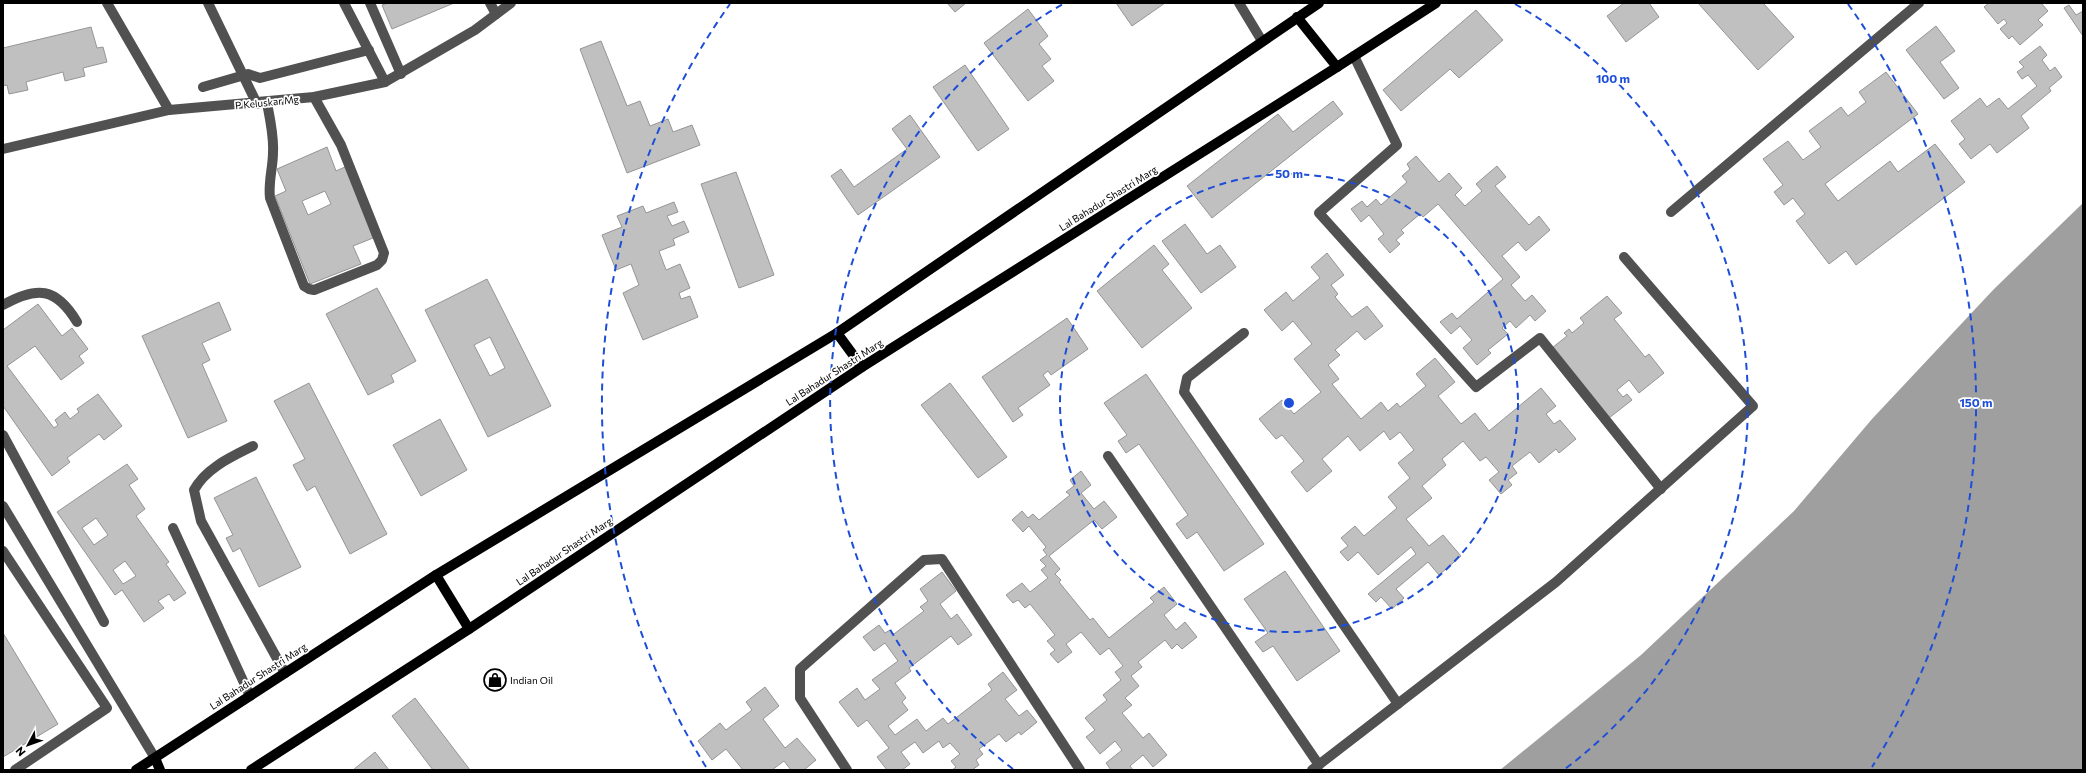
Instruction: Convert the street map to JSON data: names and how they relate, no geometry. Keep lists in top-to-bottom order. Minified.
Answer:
{"streets":{"main road":["Lal Bahadur Shastri Marg"],"street":["P Keluskar Mg"]},"places":{"shop":["Indian Oil"]},"north":"bottom left","rings":["100 m","50 m","150 m"]}
